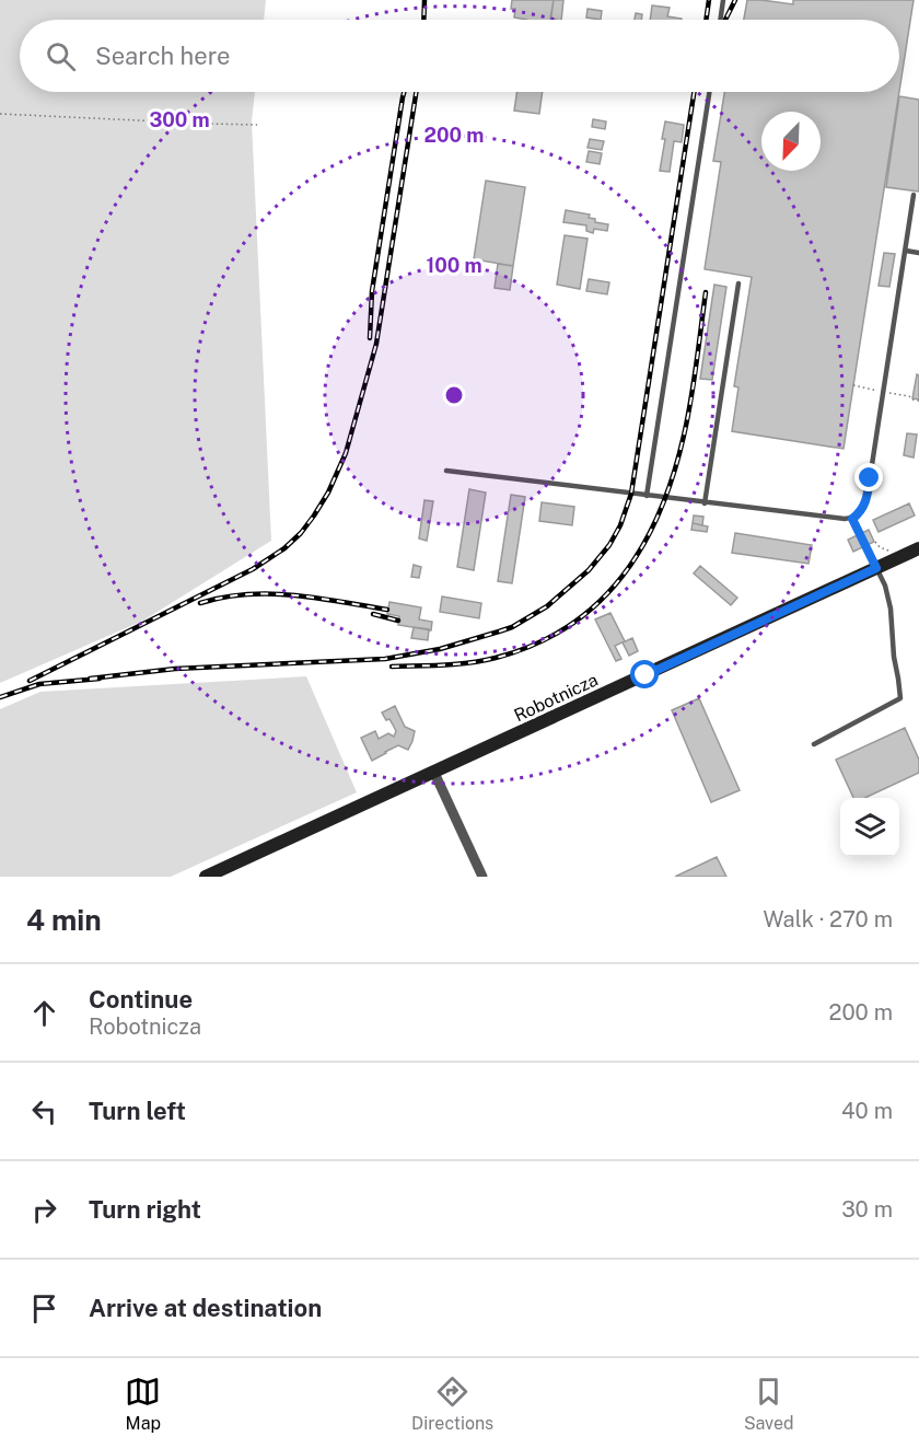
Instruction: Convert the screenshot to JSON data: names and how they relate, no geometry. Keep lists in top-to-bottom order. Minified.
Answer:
{"streets":{"street":["Robotnicza"]},"north":"bottom left","page":{"search":"Search here","heading":["4 min","Walk · 270 m"],"list":[["Continue","Robotnicza","200 m"],["Turn left","40 m"],["Turn right","30 m"],"Arrive at destination"],"nav":["Map","Directions","Saved"]},"rings":["300 m","200 m","100 m"]}
